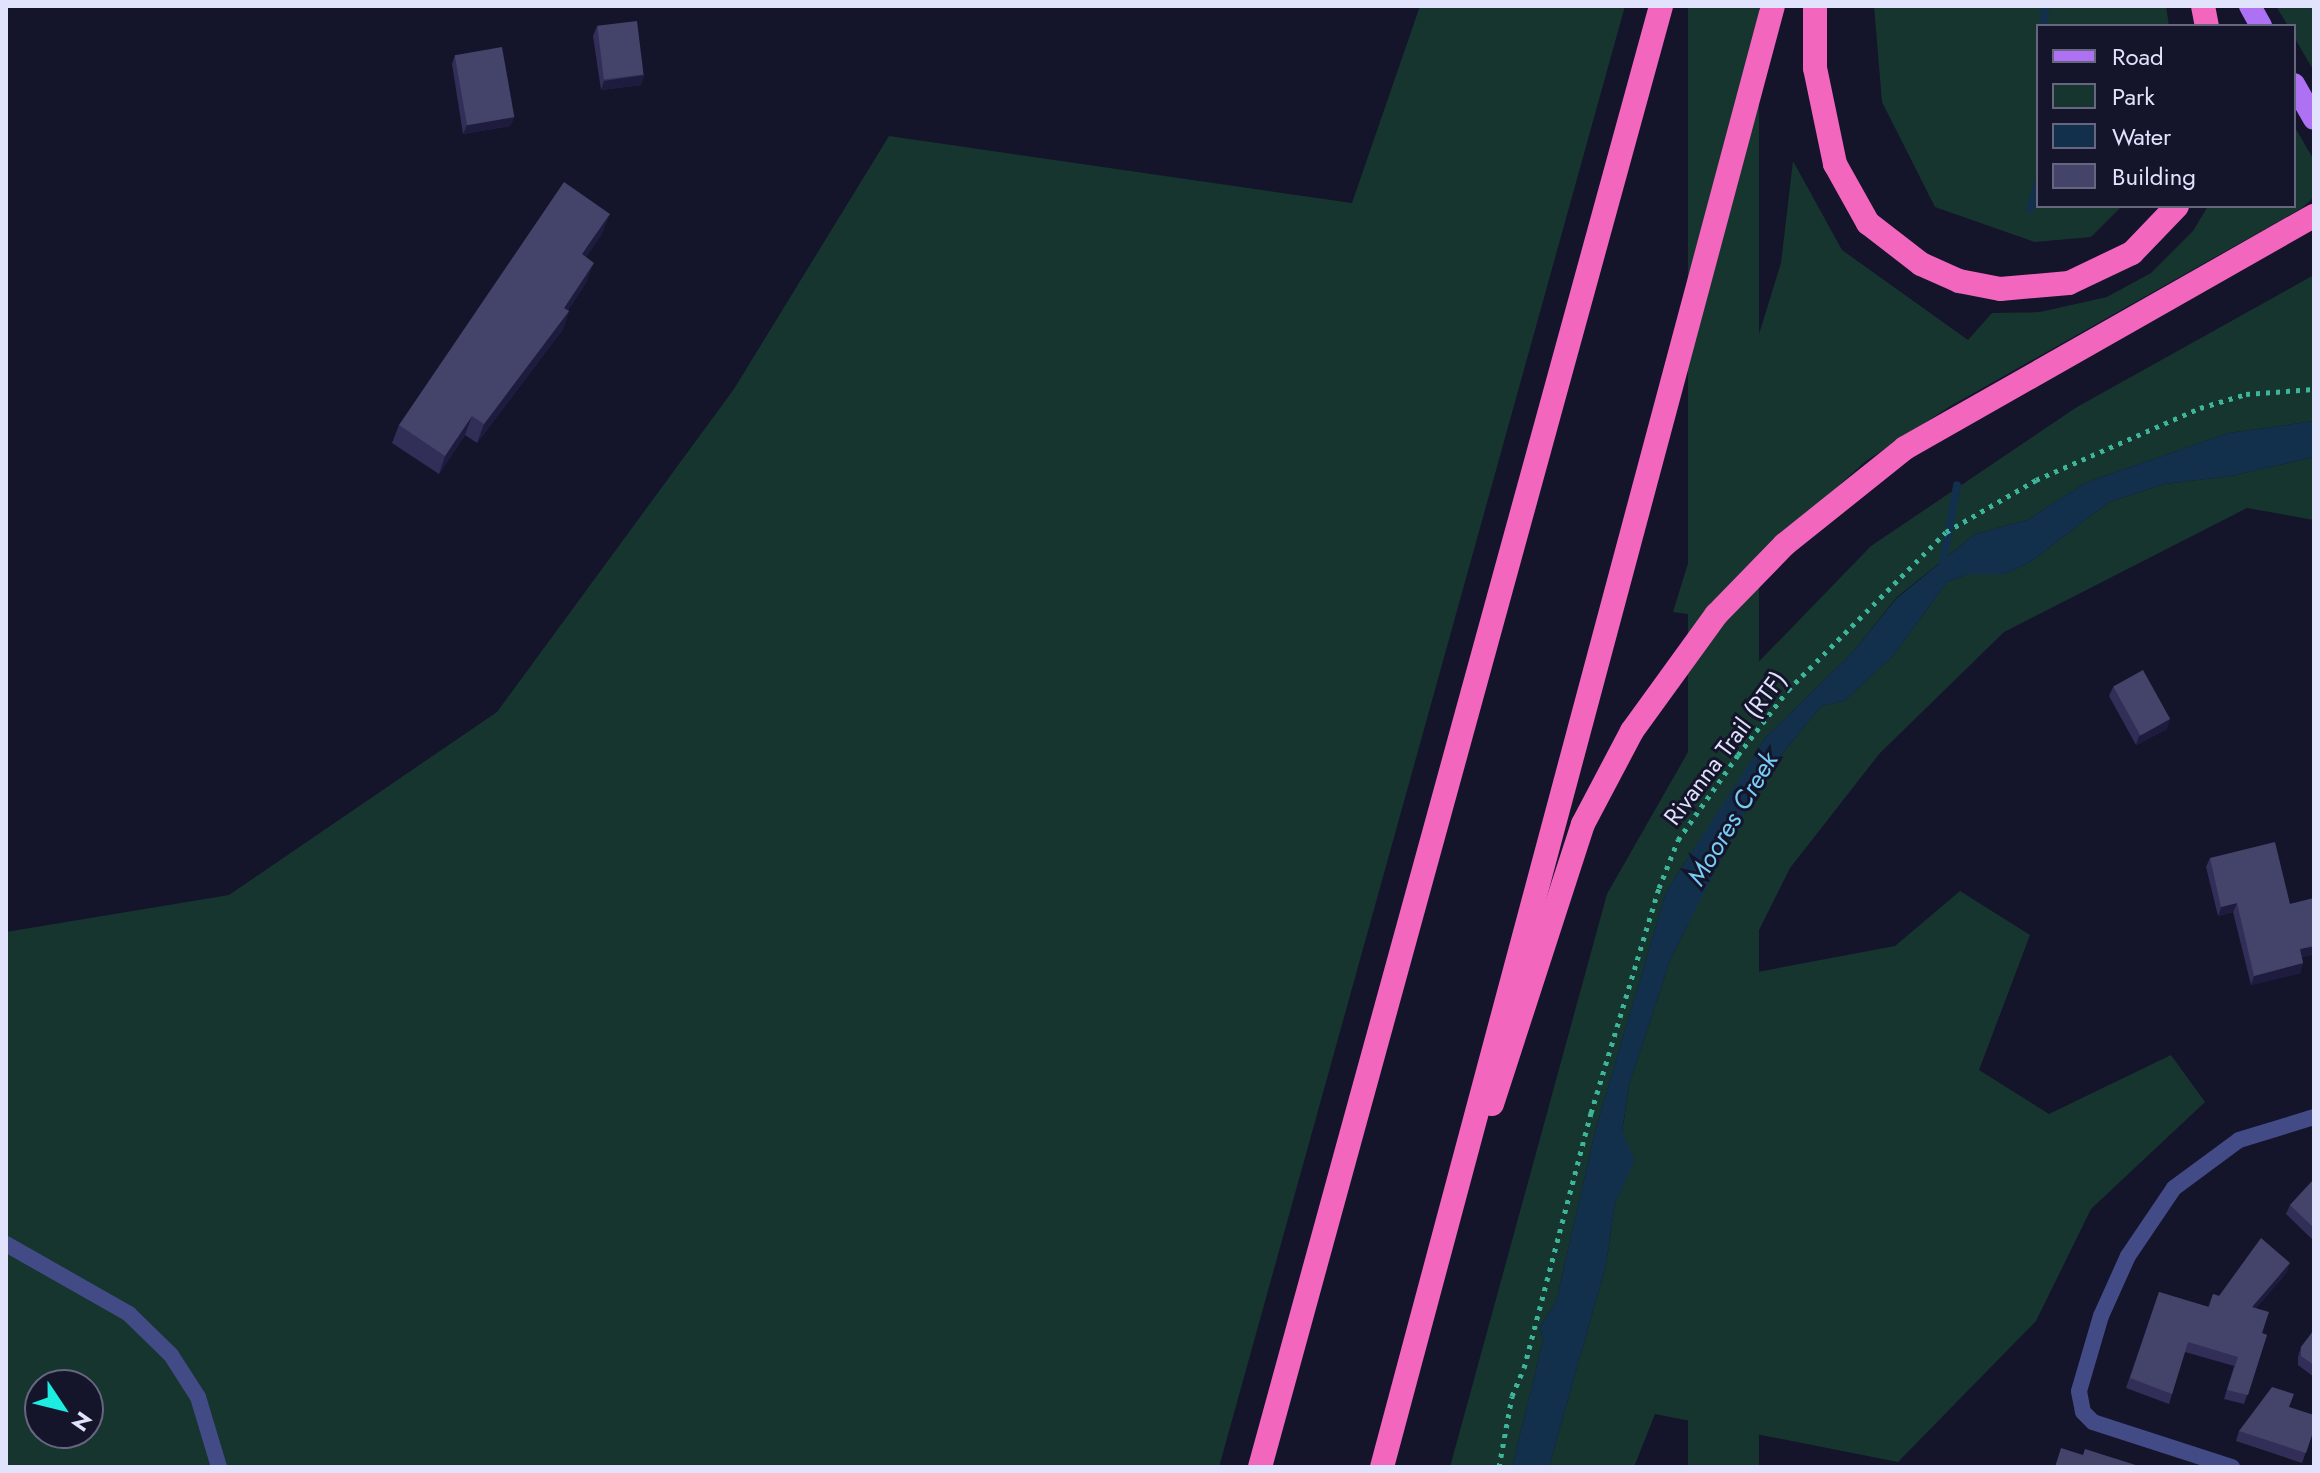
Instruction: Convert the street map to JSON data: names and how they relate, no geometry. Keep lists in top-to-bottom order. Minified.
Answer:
{"streets":{"path":["Rivanna Trail (RTF)"]},"water":["Moores Creek"],"legend":["Road","Park","Water","Building"],"north":"bottom right"}
